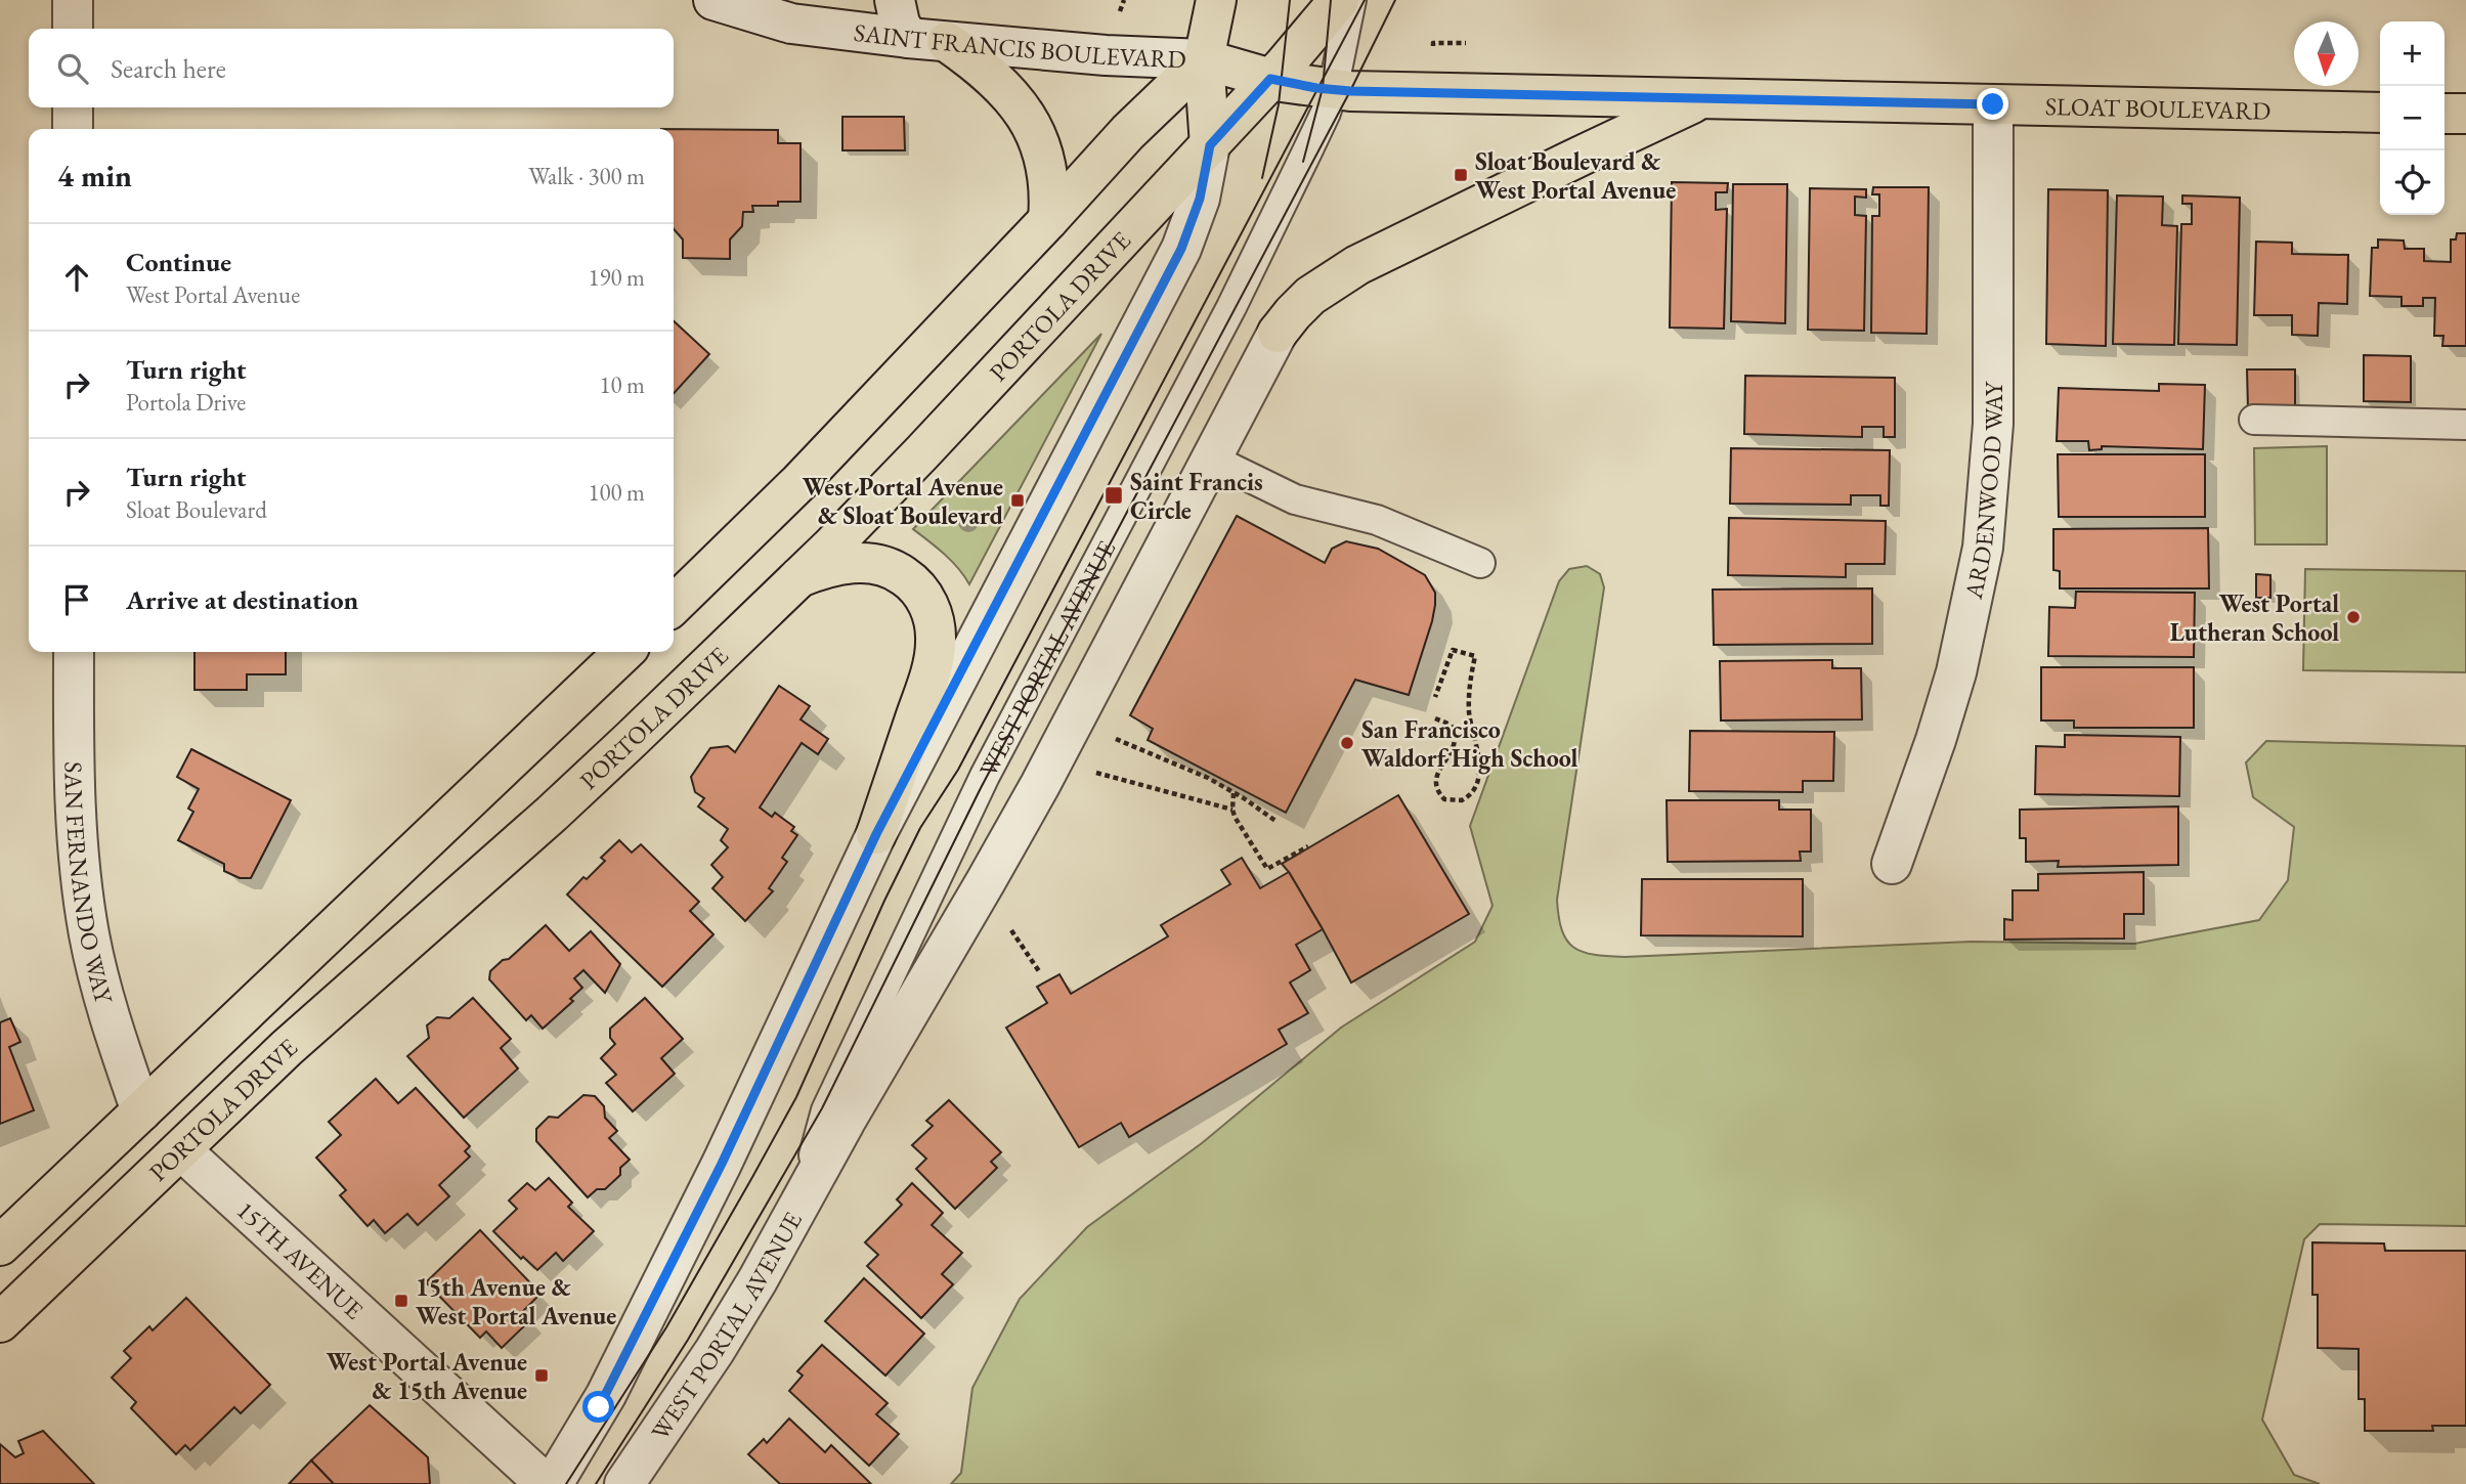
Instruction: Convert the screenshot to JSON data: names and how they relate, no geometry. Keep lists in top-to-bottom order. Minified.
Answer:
{"streets":{"main road":["SLOAT BOULEVARD","PORTOLA DRIVE"],"street":["SAINT FRANCIS BOULEVARD","ARDENWOOD WAY","WEST PORTAL AVENUE","SAN FERNANDO WAY","15TH AVENUE"]},"crossings":[["SAINT FRANCIS BOULEVARD","SLOAT BOULEVARD"],["SLOAT BOULEVARD","PORTOLA DRIVE"],["SLOAT BOULEVARD","ARDENWOOD WAY"],["SLOAT BOULEVARD","WEST PORTAL AVENUE"],["PORTOLA DRIVE","15TH AVENUE"]],"places":{"transit":["Sloat Boulevard & West Portal Avenue","Saint Francis Circle","West Portal Avenue & Sloat Boulevard","15th Avenue & West Portal Avenue","West Portal Avenue & 15th Avenue"],"other":["West Portal Lutheran School","San Francisco Waldorf High School"]},"north":"bottom","page":{"map_buttons":["+","−"],"search":"Search here","heading":["4 min","Walk · 300 m"],"list":[["Continue","West Portal Avenue","190 m"],["Turn right","Portola Drive","10 m"],["Turn right","Sloat Boulevard","100 m"],"Arrive at destination"]}}
